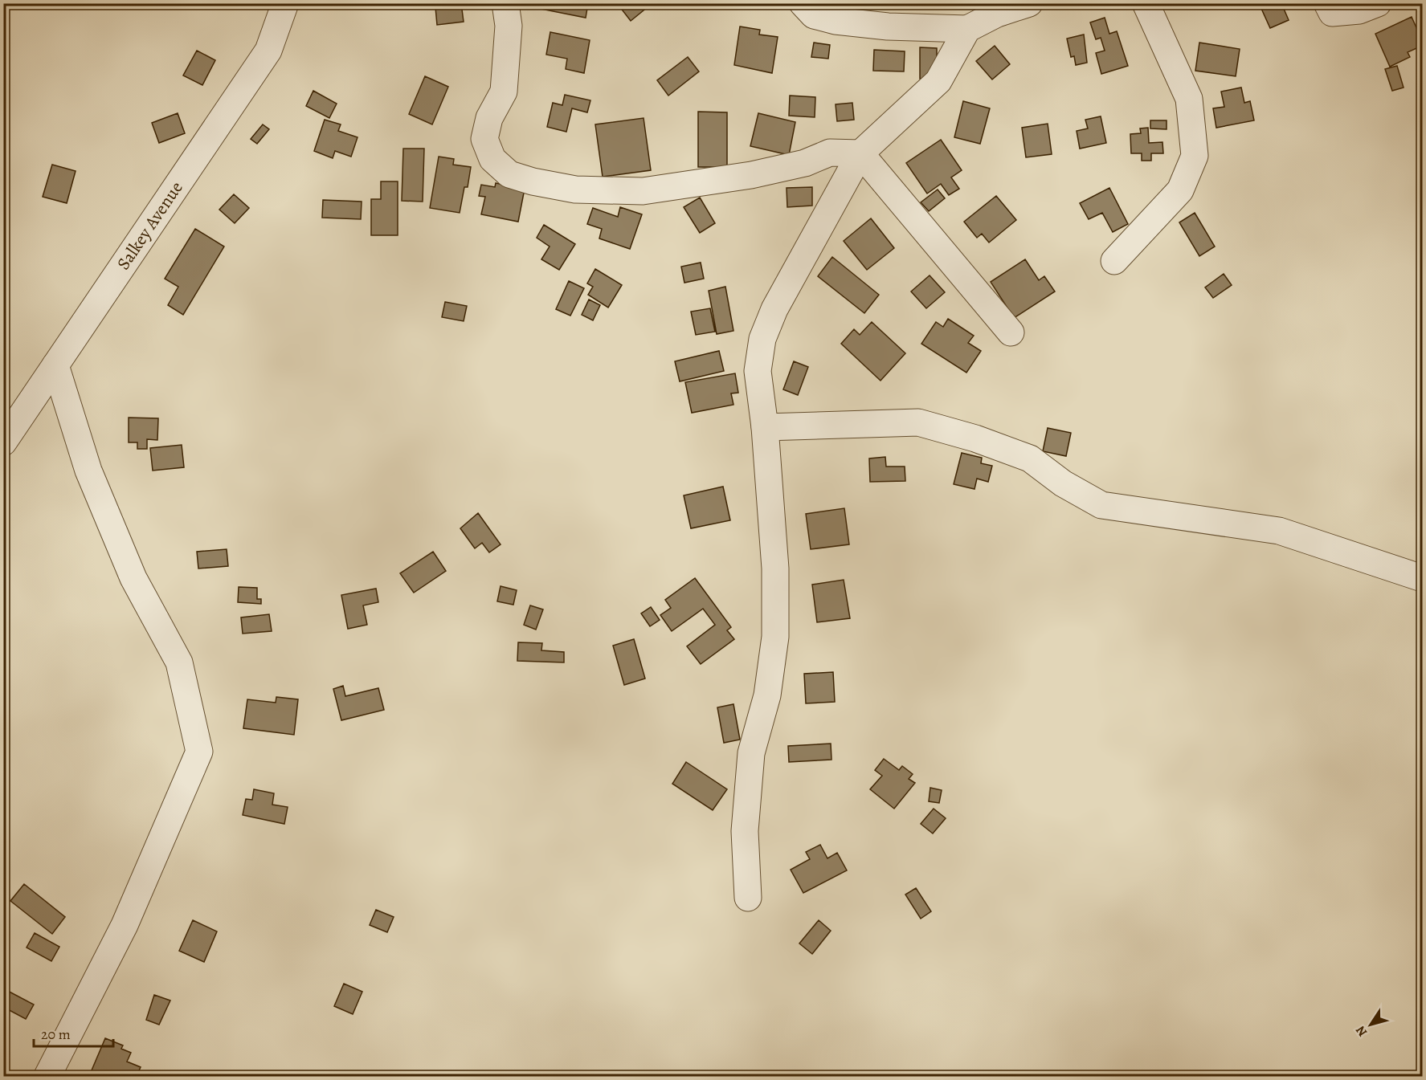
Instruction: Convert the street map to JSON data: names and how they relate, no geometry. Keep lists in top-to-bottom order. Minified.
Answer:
{"streets":{"street":["Salkey Avenue"]},"scale_bar":"20 m","north":"bottom left"}
